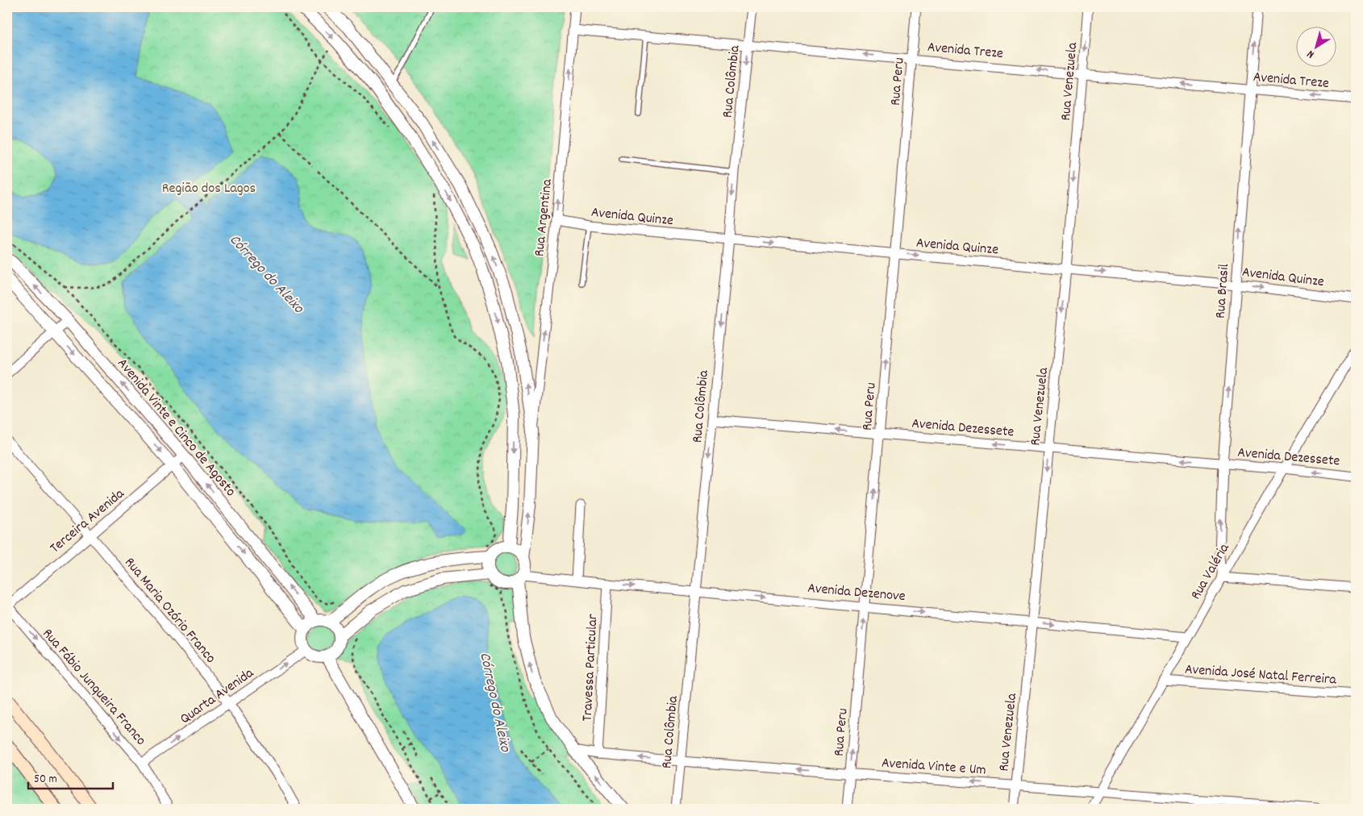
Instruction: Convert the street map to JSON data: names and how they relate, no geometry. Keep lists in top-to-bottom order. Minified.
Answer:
{"streets":{"street":["Avenida Treze","Rua Colômbia","Rua Peru","Rua Venezuela","Avenida Quinze","Rua Argentina","Rua Brasil","Avenida Vinte e Cinco de Agosto","Avenida Dezessete","Terceira Avenida","Rua Valéria","Avenida Dezenove","Rua Maria Ozório Franco","Travessa Particular","Avenida José Natal Ferreira","Rua Fábio Junqueira Franco","Quarta Avenida","Avenida Vinte e Um"]},"crossings":[["Avenida Treze","Rua Colômbia"],["Avenida Treze","Rua Peru"],["Avenida Treze","Rua Venezuela"],["Avenida Treze","Rua Argentina"],["Avenida Treze","Rua Brasil"],["Rua Colômbia","Avenida Quinze"],["Rua Colômbia","Avenida Dezessete"],["Rua Colômbia","Avenida Dezenove"],["Rua Colômbia","Avenida Vinte e Um"],["Rua Peru","Avenida Quinze"],["Rua Peru","Avenida Dezessete"],["Rua Peru","Avenida Dezenove"],["Rua Peru","Avenida Vinte e Um"],["Rua Venezuela","Avenida Quinze"],["Rua Venezuela","Avenida Dezessete"],["Rua Venezuela","Avenida Dezenove"],["Rua Venezuela","Avenida Vinte e Um"],["Avenida Quinze","Rua Argentina"],["Avenida Quinze","Rua Brasil"],["Rua Brasil","Avenida Dezessete"],["Rua Brasil","Rua Valéria"],["Avenida Vinte e Cinco de Agosto","Terceira Avenida"],["Avenida Vinte e Cinco de Agosto","Quarta Avenida"],["Avenida Dezessete","Rua Valéria"],["Terceira Avenida","Rua Maria Ozório Franco"],["Terceira Avenida","Rua Fábio Junqueira Franco"],["Rua Valéria","Avenida Dezenove"],["Rua Valéria","Avenida José Natal Ferreira"],["Rua Valéria","Avenida Vinte e Um"],["Avenida Dezenove","Travessa Particular"],["Rua Maria Ozório Franco","Quarta Avenida"],["Travessa Particular","Avenida Vinte e Um"],["Rua Fábio Junqueira Franco","Quarta Avenida"]],"one_way":["Avenida Treze","Rua Colômbia","Rua Peru","Rua Venezuela","Avenida Quinze","Rua Argentina","Rua Brasil","Avenida Dezessete","Avenida Dezenove","Rua Fábio Junqueira Franco","Quarta Avenida","Avenida Vinte e Um"],"water":["Córrego do Aleixo"],"parks":["Região dos Lagos"],"scale_bar":"50 m","north":"bottom left"}
